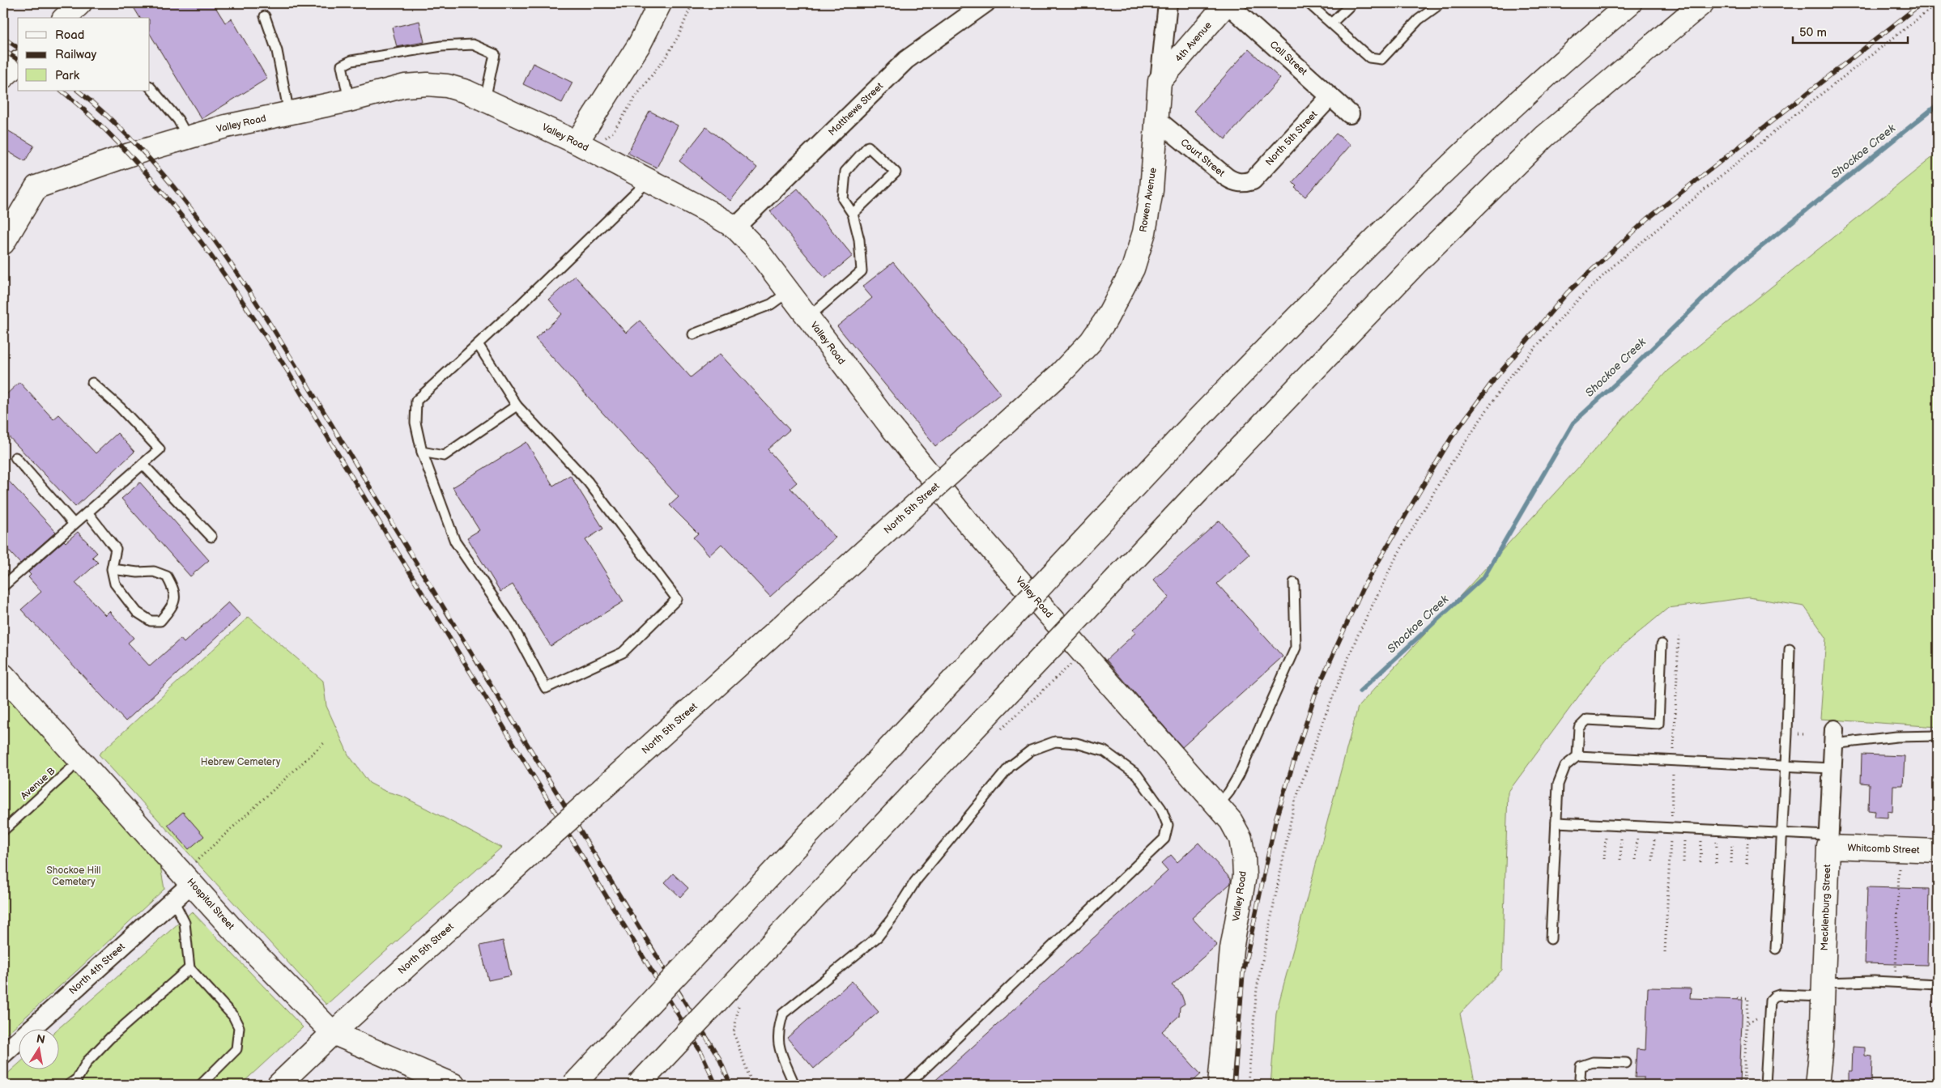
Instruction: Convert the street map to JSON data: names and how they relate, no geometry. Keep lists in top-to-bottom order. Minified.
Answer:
{"streets":{"main road":["4th Avenue","Valley Road","North 5th Street","Rowen Avenue","Whitcomb Street","Hospital Street","Mecklenburg Street"],"street":["Call Street","Matthews Street","Court Street","North 4th Street"],"lane":["Avenue B"]},"crossings":[["4th Avenue","Call Street"],["4th Avenue","Rowen Avenue"],["Call Street","North 5th Street"],["Matthews Street","Valley Road"],["North 5th Street","Court Street"],["North 5th Street","Rowen Avenue"],["North 5th Street","Hospital Street"],["Court Street","Rowen Avenue"],["Whitcomb Street","Mecklenburg Street"],["Hospital Street","North 4th Street"]],"water":["Shockoe Creek"],"parks":["Hebrew Cemetery","Shockoe Hill Cemetery"],"legend":["Road","Railway","Park"],"scale_bar":"50 m","north":"top"}
